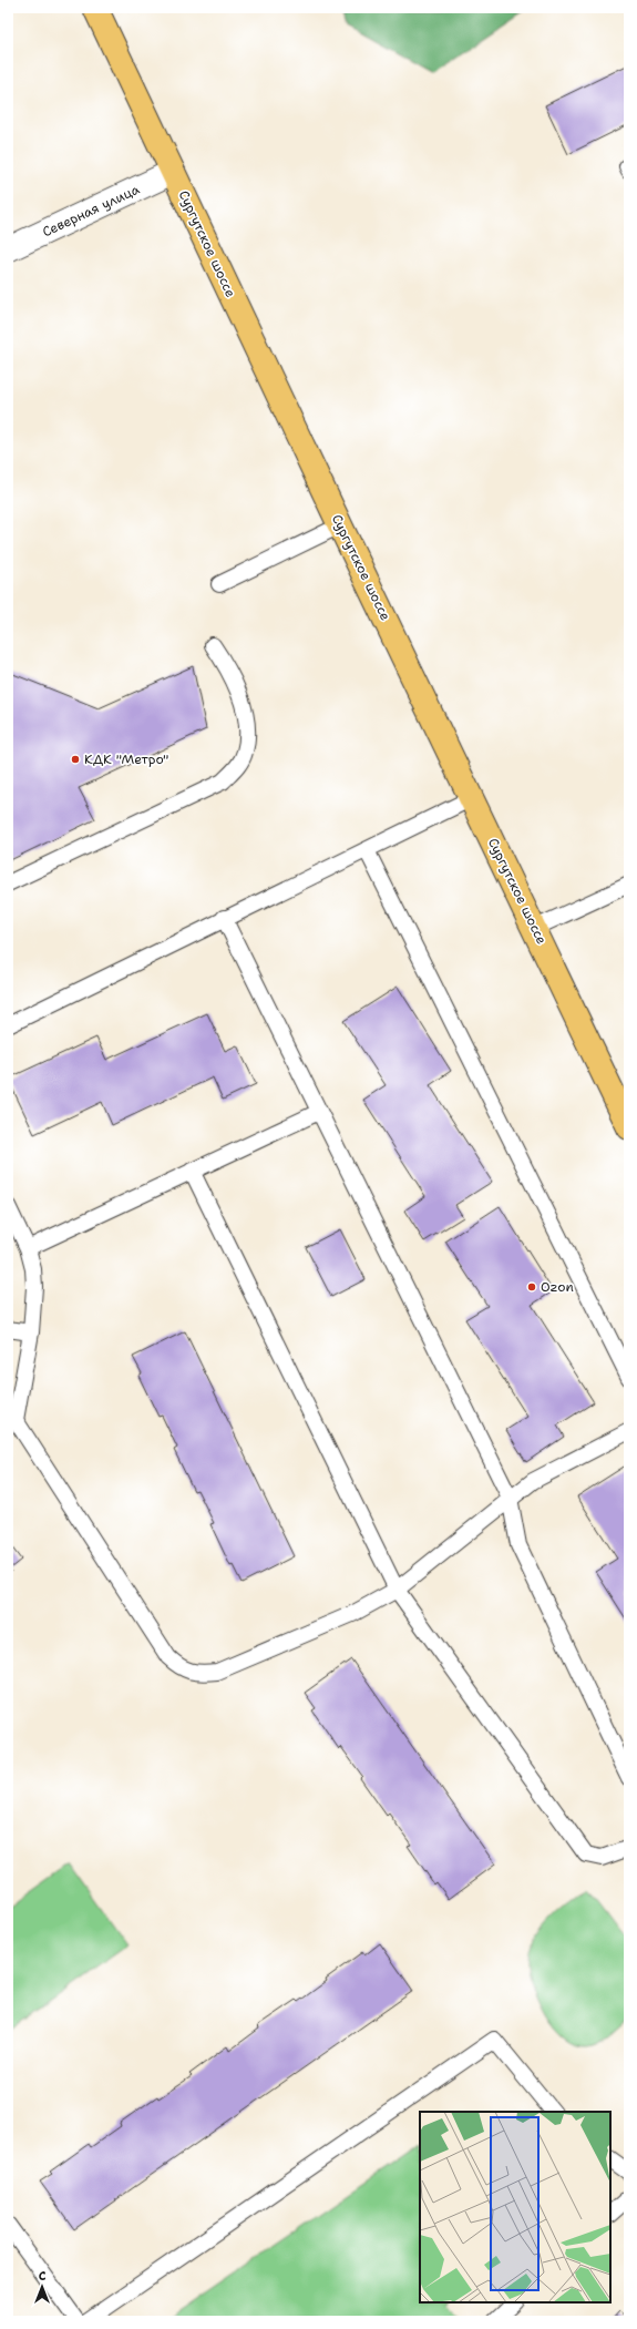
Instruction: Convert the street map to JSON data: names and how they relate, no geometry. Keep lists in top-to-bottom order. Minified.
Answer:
{"streets":{"main road":["Сургутское шоссе"],"street":["Северная улица"]},"crossings":[["Северная улица","Сургутское шоссе"]],"places":["КДК \"Метро\"","Ozon"],"north":"top"}
